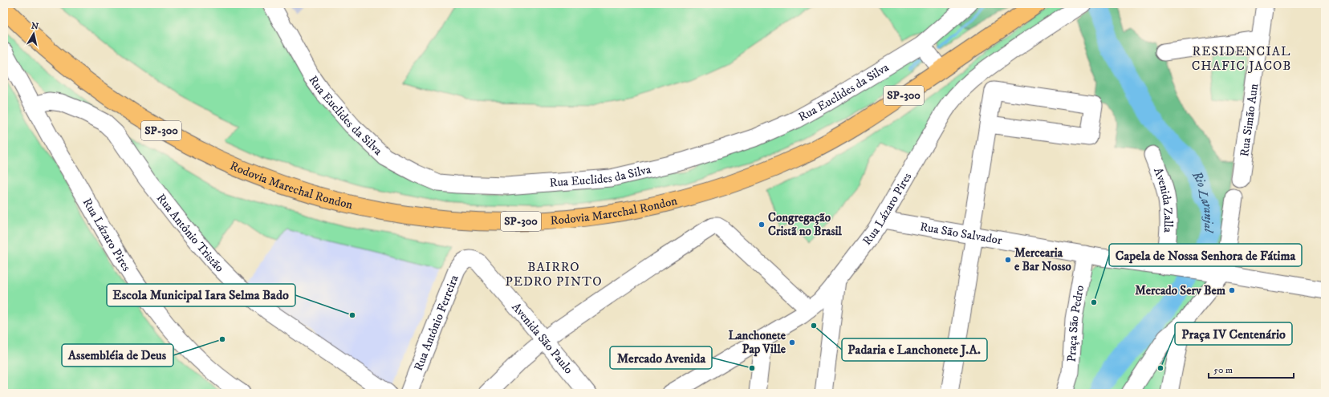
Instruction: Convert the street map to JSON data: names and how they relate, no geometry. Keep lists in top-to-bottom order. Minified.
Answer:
{"streets":{"main road":["SP-300","Rodovia Marechal Rondon"],"street":["Rua Euclides da Silva","Rua Simão Aun","Avenida Zalla","Rua Lázaro Pires","Rua Antônio Tristão","Rua São Salvador","Rua Antônio Ferreira","Praça São Pedro","Avenida São Paulo"]},"crossings":[["Avenida Zalla","Rua São Salvador"],["Rua Lázaro Pires","Rua Antônio Tristão"],["Rua Lázaro Pires","Rua São Salvador"],["Rua São Salvador","Praça São Pedro"],["Rua Antônio Ferreira","Avenida São Paulo"]],"districts":["RESIDENCIAL CHAFIC JACOB","BAIRRO PEDRO PINTO"],"water":["Rio Laranjal"],"places":["Congregação Cristã no Brasil","Mercearia e Bar Nosso","Mercado Serv Bem","Capela de Nossa Senhora de Fátima","Escola Municipal Iara Selma Bado","Padaria e Lanchonete J.A.","Assembléia de Deus","Lanchonete Pap Ville","Mercado Avenida","Praça IV Centenário"],"scale_bar":"50 m","north":"top"}
